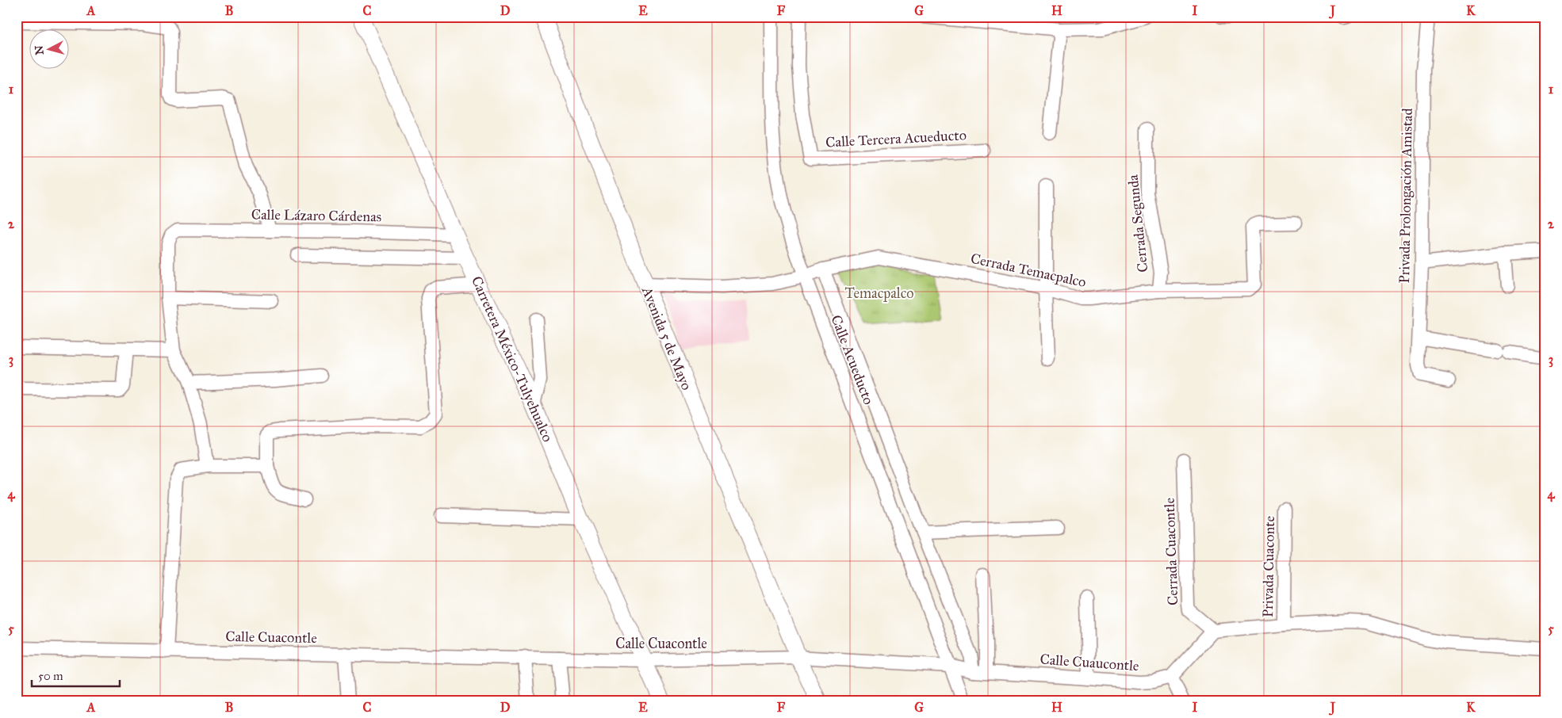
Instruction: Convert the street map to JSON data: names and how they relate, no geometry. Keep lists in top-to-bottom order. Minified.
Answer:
{"streets":{"main road":["Avenida 5 de Mayo","Carretera México-Tulyehualco"],"street":["Calle Tercera Acueducto","Privada Prolongación Amistad","Calle Lázaro Cárdenas","Cerrada Segunda","Cerrada Temacpalco","Calle Acueducto","Cerrada Cuacontle","Privada Cuaconte","Calle Cuacontle","Calle Cuaucontle"]},"crossings":[["Calle Lázaro Cárdenas","Carretera México-Tulyehualco"],["Cerrada Segunda","Cerrada Temacpalco"],["Cerrada Temacpalco","Avenida 5 de Mayo"],["Cerrada Temacpalco","Calle Acueducto"],["Avenida 5 de Mayo","Calle Cuacontle"],["Avenida 5 de Mayo","Calle Cuaucontle"],["Carretera México-Tulyehualco","Calle Cuacontle"],["Calle Acueducto","Calle Cuaucontle"],["Calle Cuacontle","Calle Cuaucontle"]],"parks":["Temacpalco"],"scale_bar":"50 m","north":"left","grid":{"columns":["A","B","C","D","E","F","G","H","I","J","K"],"rows":["1","2","3","4","5"]}}
